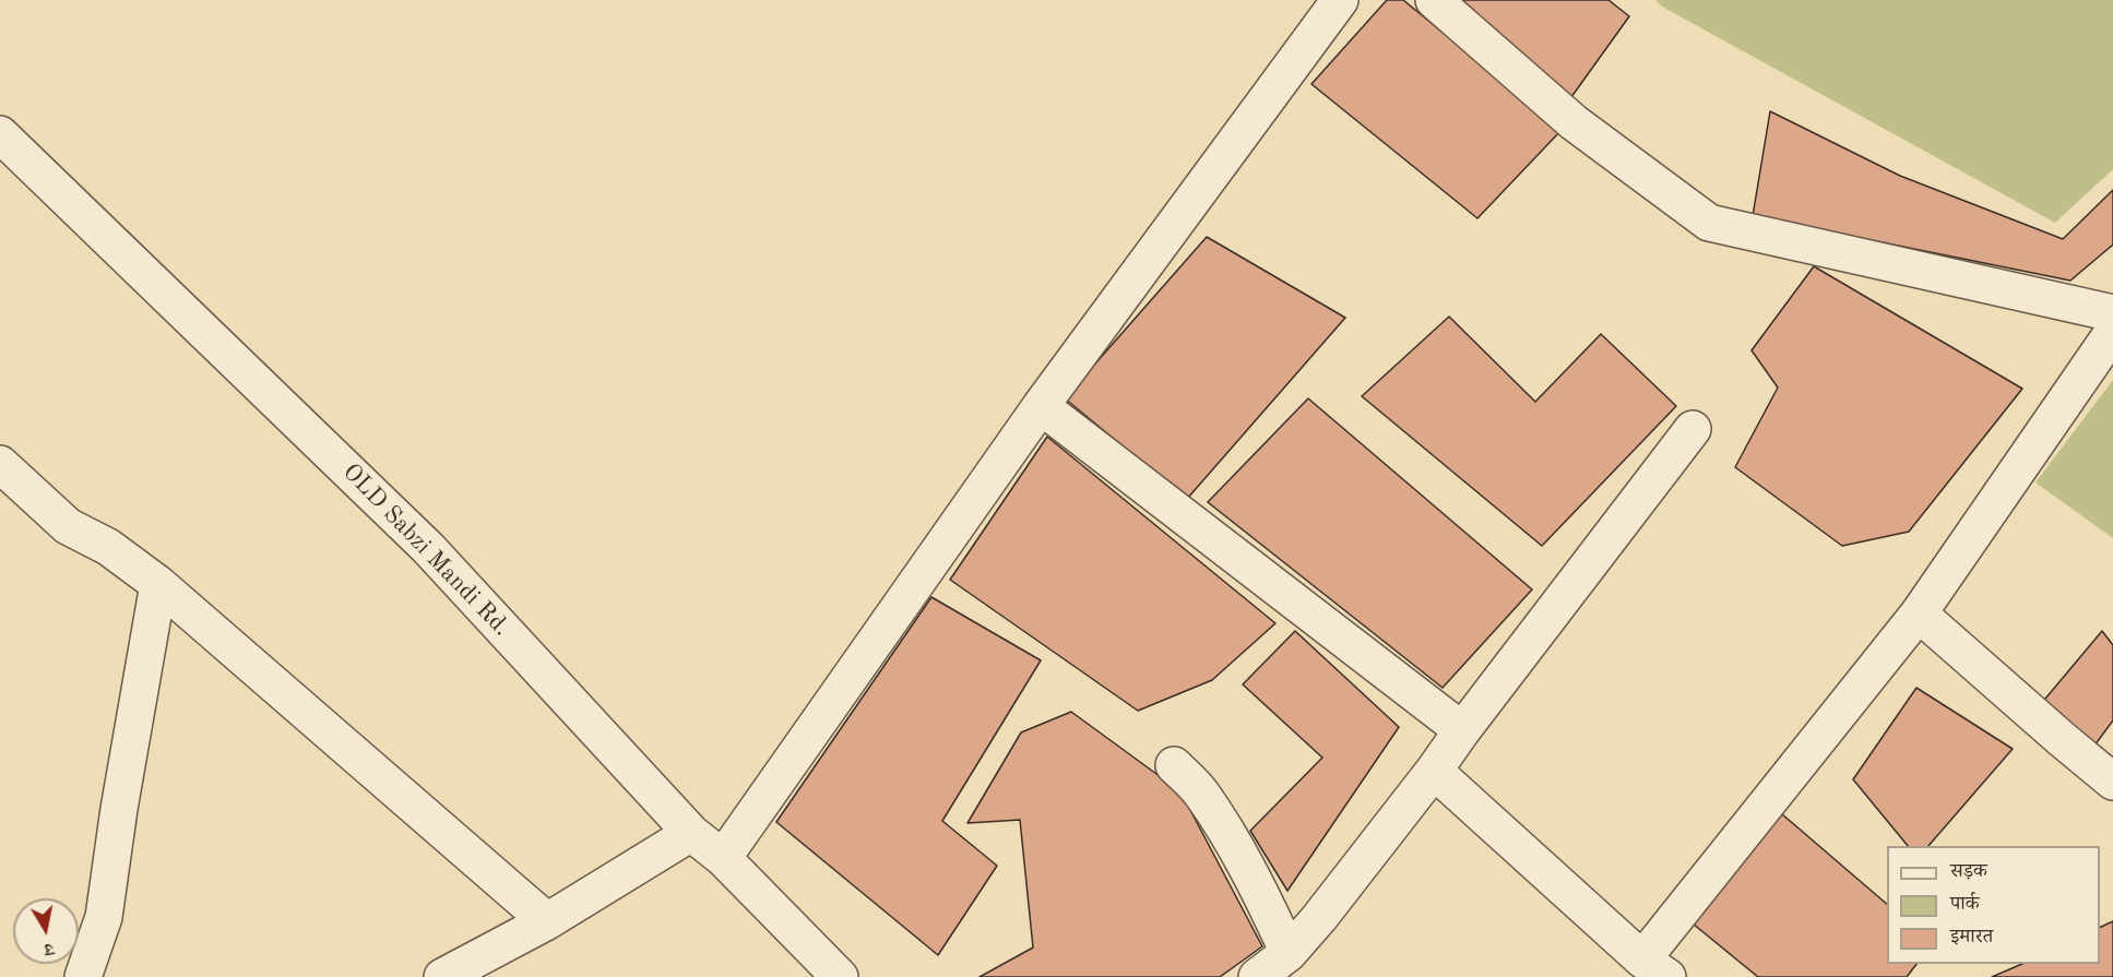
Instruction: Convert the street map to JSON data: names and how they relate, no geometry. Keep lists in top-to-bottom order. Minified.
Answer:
{"streets":{"street":["OLD Sabzi Mandi Rd."]},"legend":["सड़क","पार्क","इमारत"],"north":"bottom"}
